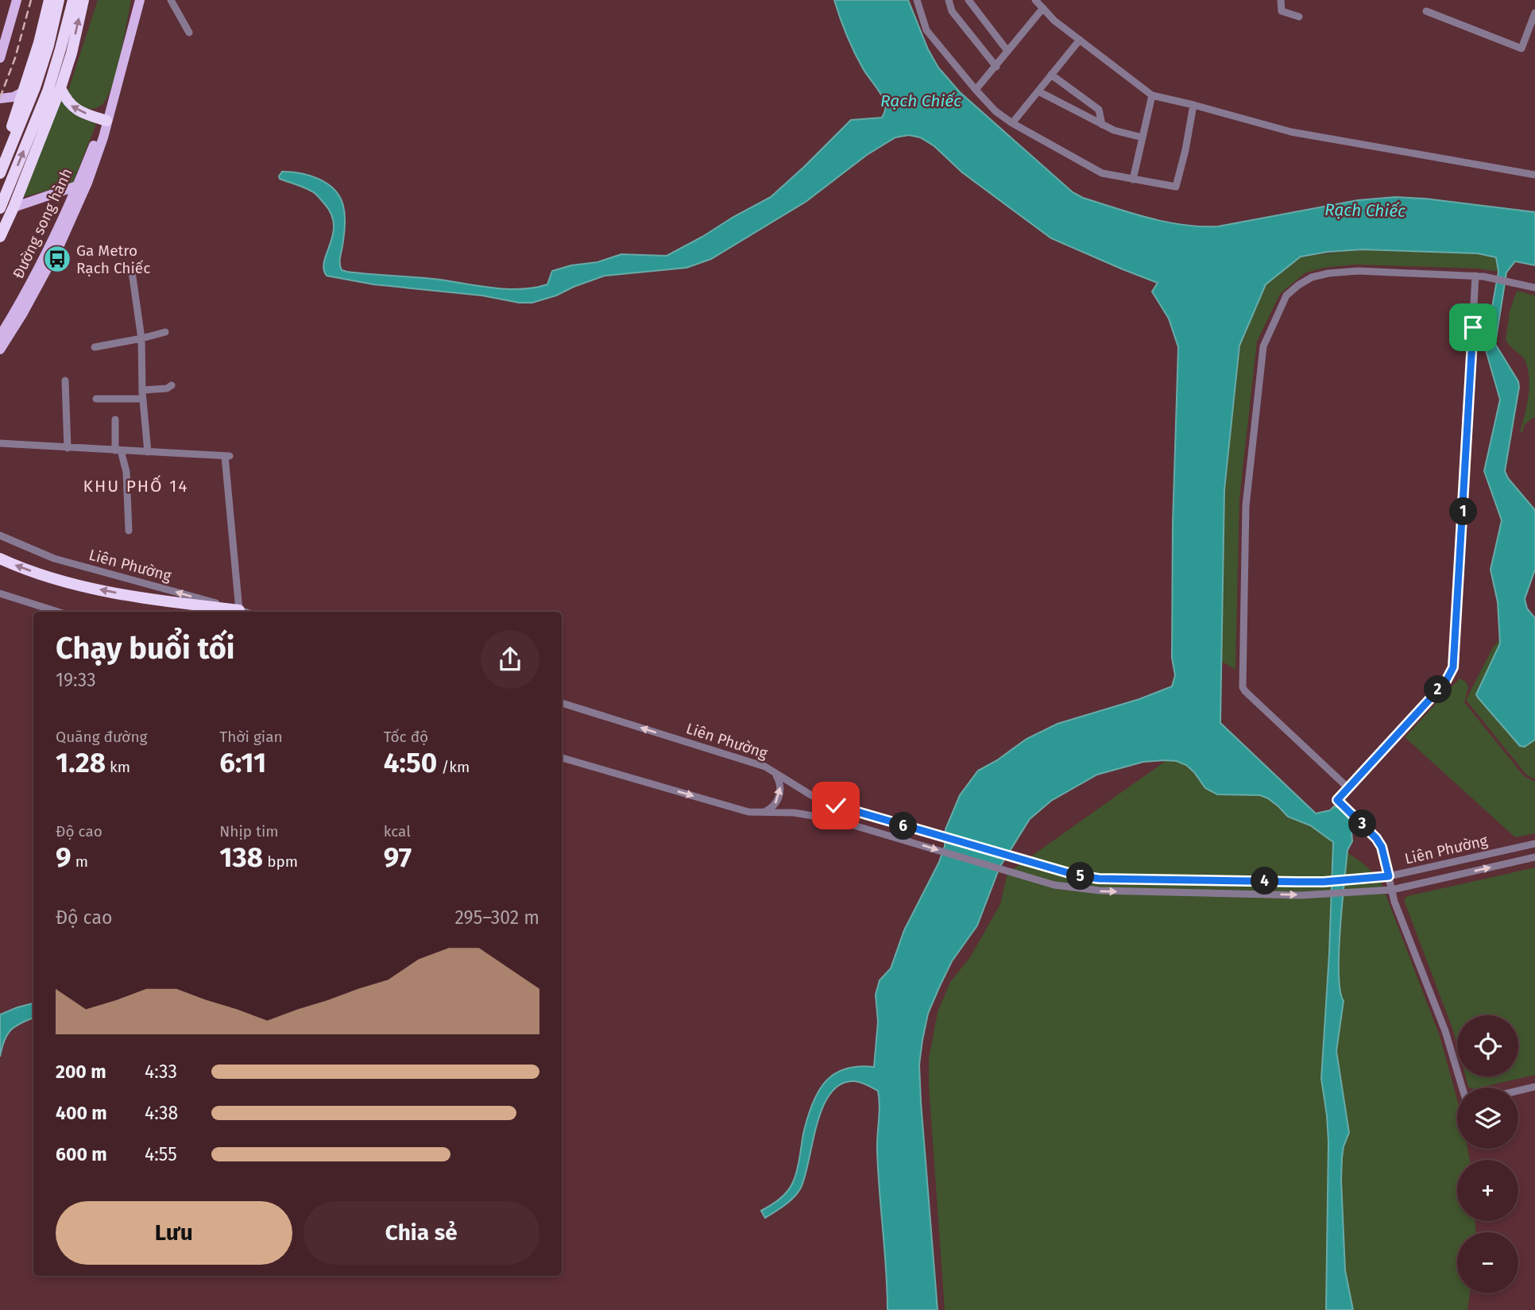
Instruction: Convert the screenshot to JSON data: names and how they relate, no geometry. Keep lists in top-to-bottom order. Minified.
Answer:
{"streets":{"main road":["Đường song hành"],"street":["Liên Phường"]},"districts":["KHU PHỐ 14"],"water":["Rạch Chiếc"],"places":{"bus stop":["Ga Metro Rạch Chiếc"]},"page":{"pins":["1","2","3","6","5","4"],"heading":["Chạy buổi tối","19:33"],"stats":[["Quãng đường","1.28 km"],["Thời gian","6:11"],["Tốc độ","4:50 /km"],["Độ cao","9 m"],["Nhịp tim","138 bpm"],["kcal","97"]],"chart":["Độ cao","295–302 m"],"map_buttons":["+","−"],"list":[{"name":"200 m","note":"4:33"},{"name":"400 m","note":"4:38"},{"name":"600 m","note":"4:55"}],"buttons":["Lưu","Chia sẻ"]}}
